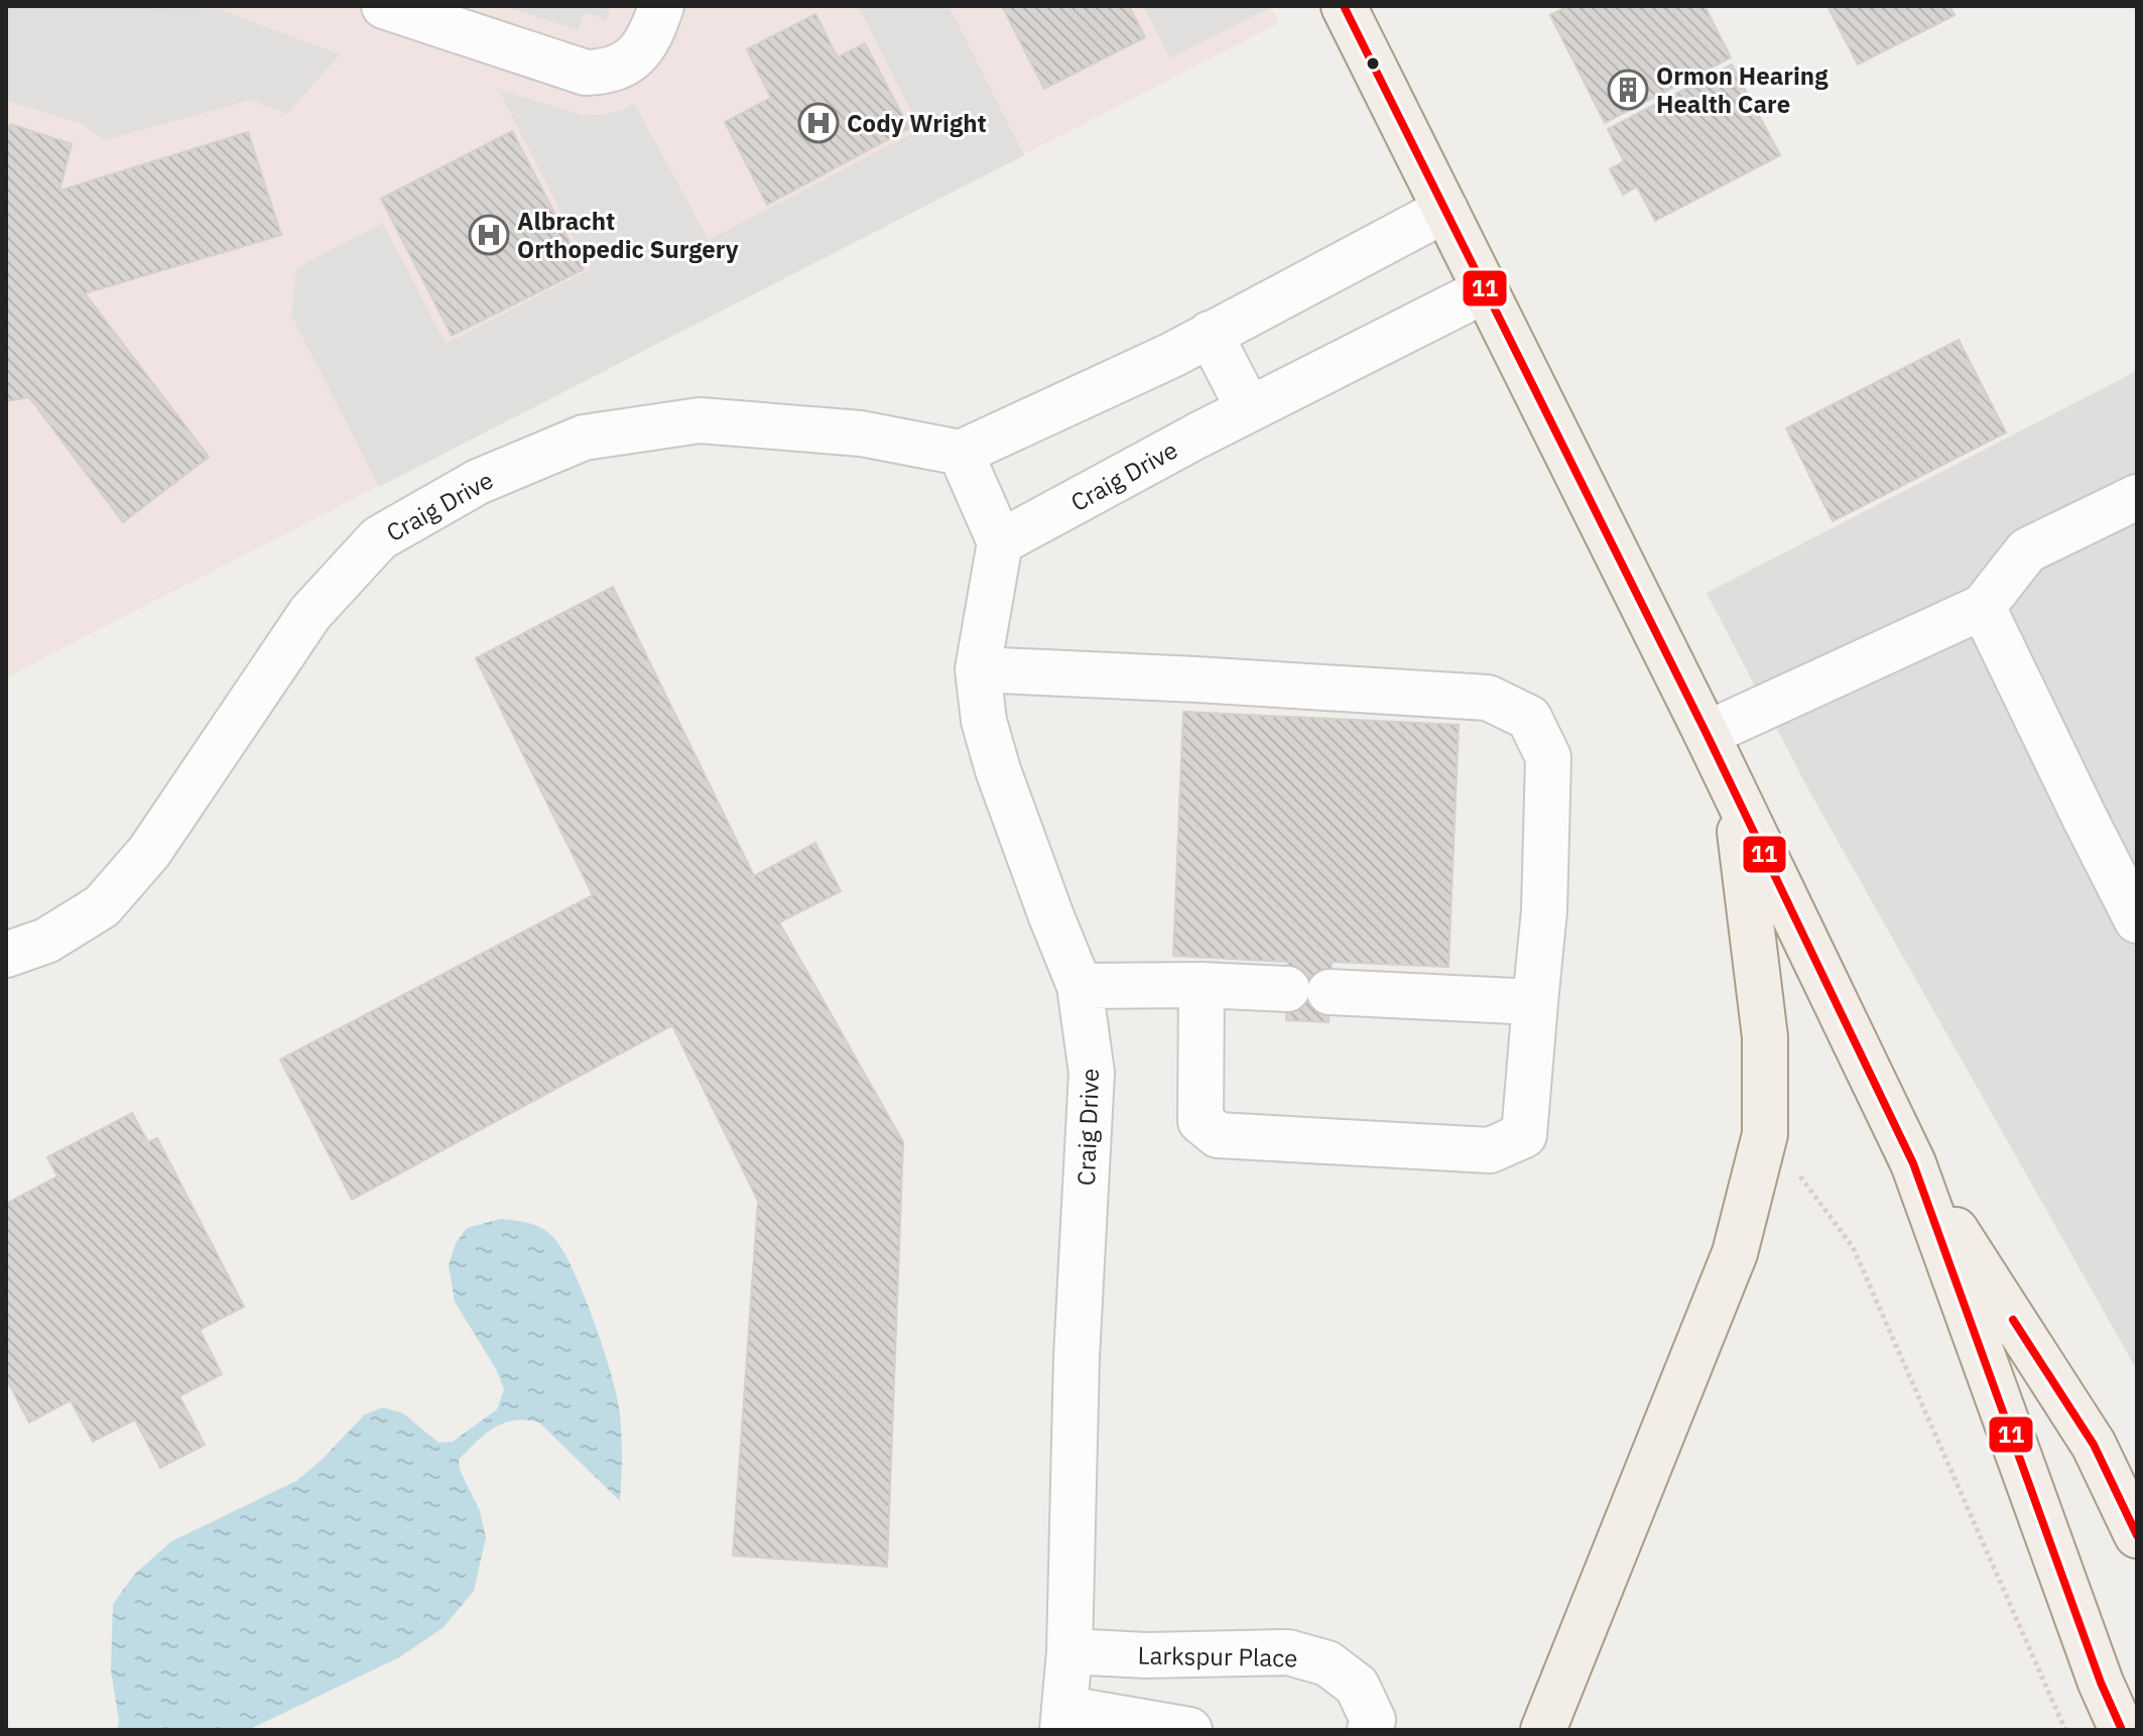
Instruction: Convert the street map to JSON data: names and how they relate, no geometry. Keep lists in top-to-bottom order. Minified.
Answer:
{"streets":{"street":["Craig Drive","Larkspur Place"]},"crossings":[["Craig Drive","Larkspur Place"]],"places":{"building":["Ormon Hearing Health Care"],"hospital":["Cody Wright","Albracht Orthopedic Surgery"]},"lines":["transit line 11"]}
